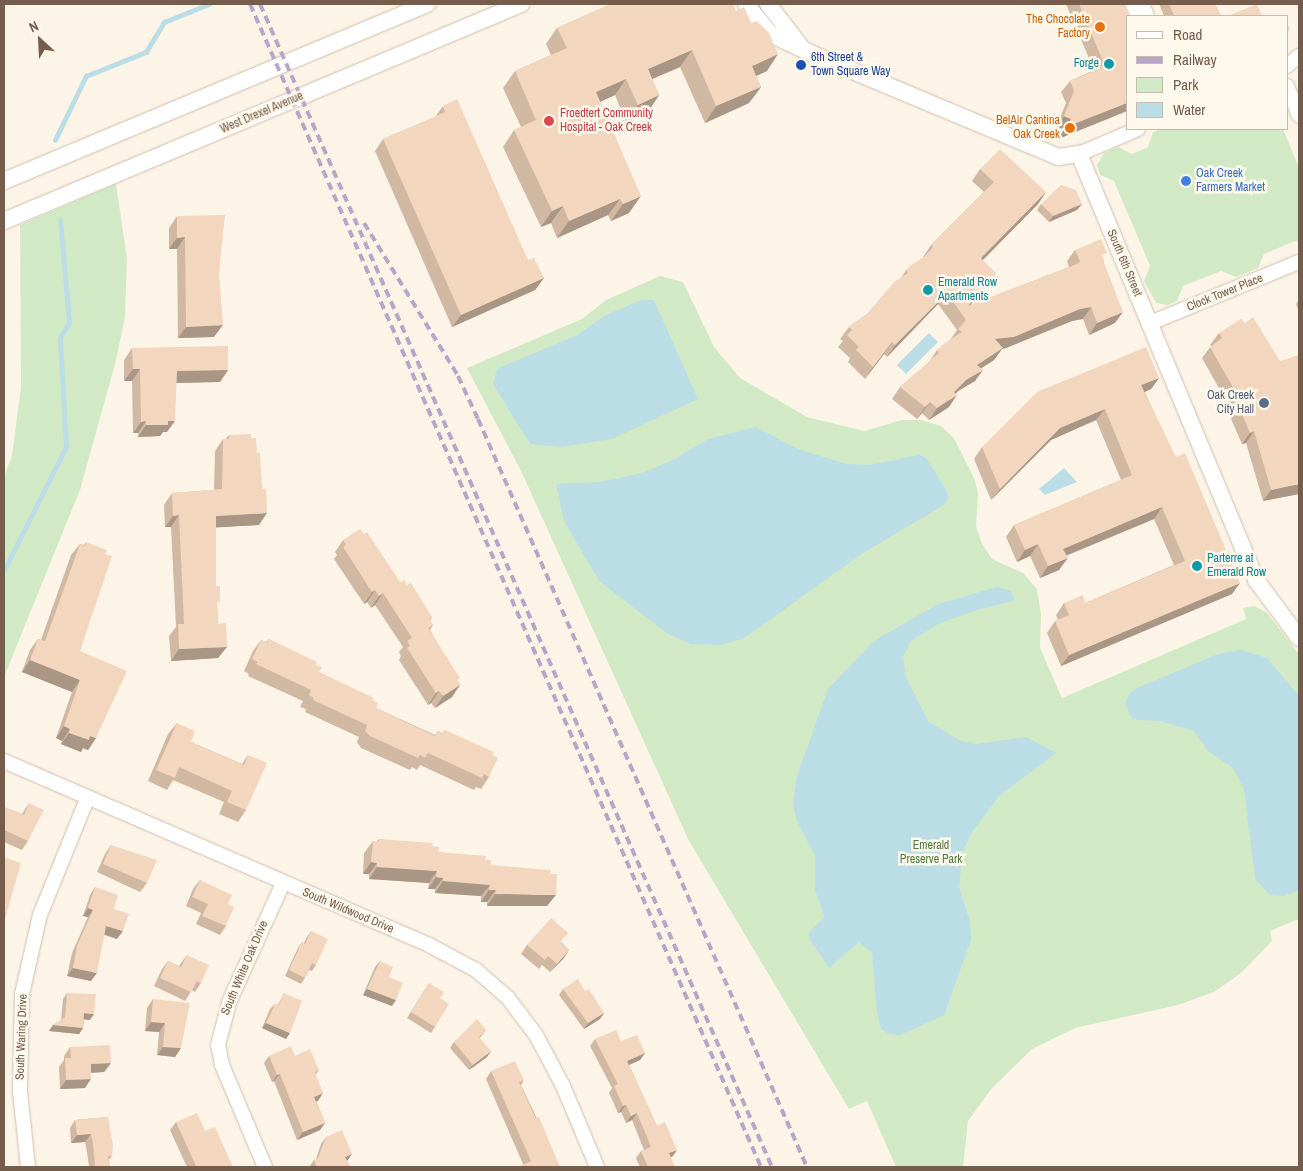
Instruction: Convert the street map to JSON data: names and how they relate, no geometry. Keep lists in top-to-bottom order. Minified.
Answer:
{"streets":{"street":["West Drexel Avenue","South 6th Street","Clock Tower Place","South Wildwood Drive","South White Oak Drive","South Waring Drive"]},"crossings":[["South 6th Street","Clock Tower Place"],["South Wildwood Drive","South White Oak Drive"],["South Wildwood Drive","South Waring Drive"]],"parks":["Emerald Preserve Park"],"places":["The Chocolate Factory","Forge","6th Street & Town Square Way","Froedtert Community Hospital - Oak Creek","BelAir Cantina Oak Creek","Oak Creek Farmers Market","Emerald Row Apartments","Oak Creek City Hall","Parterre at Emerald Row"],"legend":["Road","Railway","Park","Water"],"north":"top left"}
